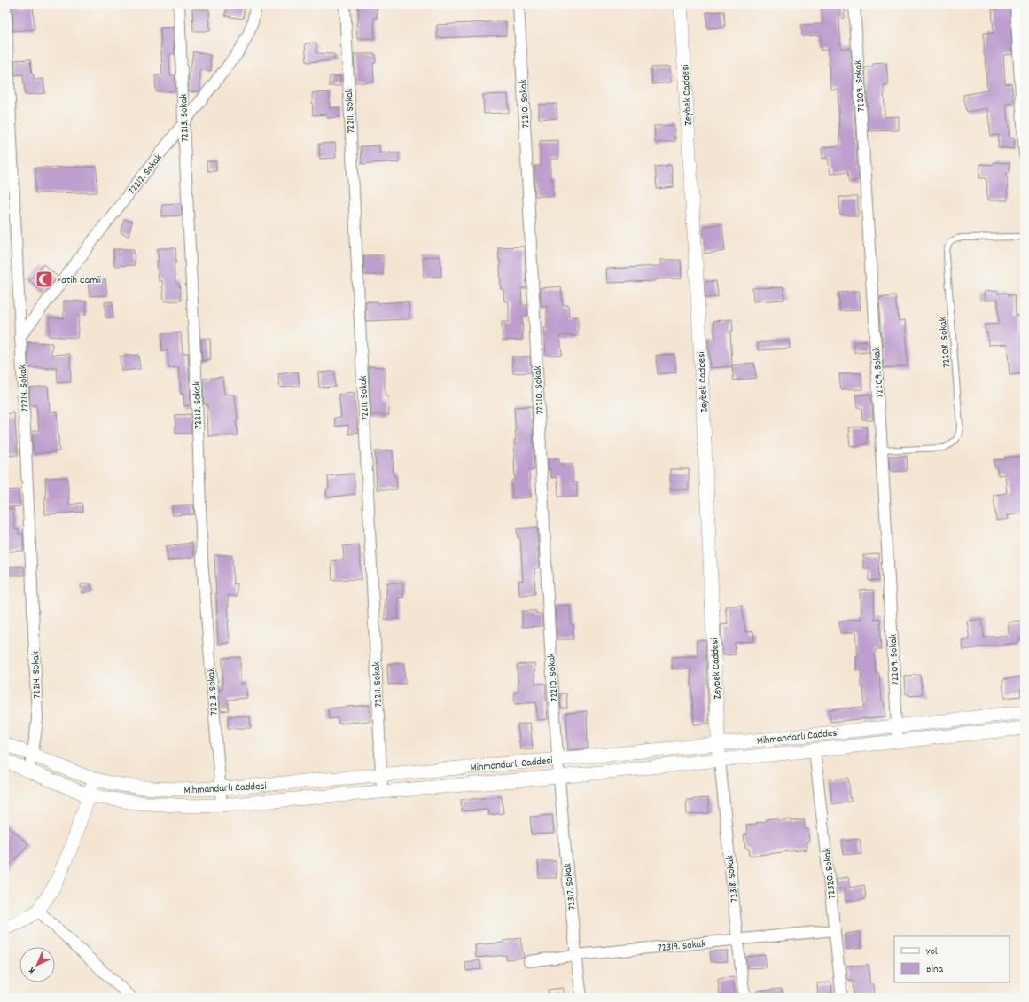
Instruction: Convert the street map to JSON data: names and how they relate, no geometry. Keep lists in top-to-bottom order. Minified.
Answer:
{"streets":{"street":["72209. Sokak","Zeybek Caddesi","72210. Sokak","72211. Sokak","72213. Sokak","72212. Sokak","72214. Sokak","Mihmandarlı Caddesi","72320. Sokak","72318. Sokak","72317. Sokak","72319. Sokak"],"lane":["72208. Sokak"]},"crossings":[["72209. Sokak","72208. Sokak"],["72209. Sokak","Mihmandarlı Caddesi"],["Zeybek Caddesi","Mihmandarlı Caddesi"],["Zeybek Caddesi","72318. Sokak"],["72210. Sokak","Mihmandarlı Caddesi"],["72210. Sokak","72317. Sokak"],["72211. Sokak","Mihmandarlı Caddesi"],["72213. Sokak","72212. Sokak"],["72213. Sokak","Mihmandarlı Caddesi"],["72212. Sokak","72214. Sokak"],["72214. Sokak","Mihmandarlı Caddesi"],["Mihmandarlı Caddesi","72320. Sokak"],["Mihmandarlı Caddesi","72318. Sokak"],["Mihmandarlı Caddesi","72317. Sokak"],["72320. Sokak","72319. Sokak"],["72318. Sokak","72319. Sokak"],["72317. Sokak","72319. Sokak"]],"places":{"mosque":["Fatih Camii"]},"legend":["Yol","Bina"],"north":"bottom left"}
